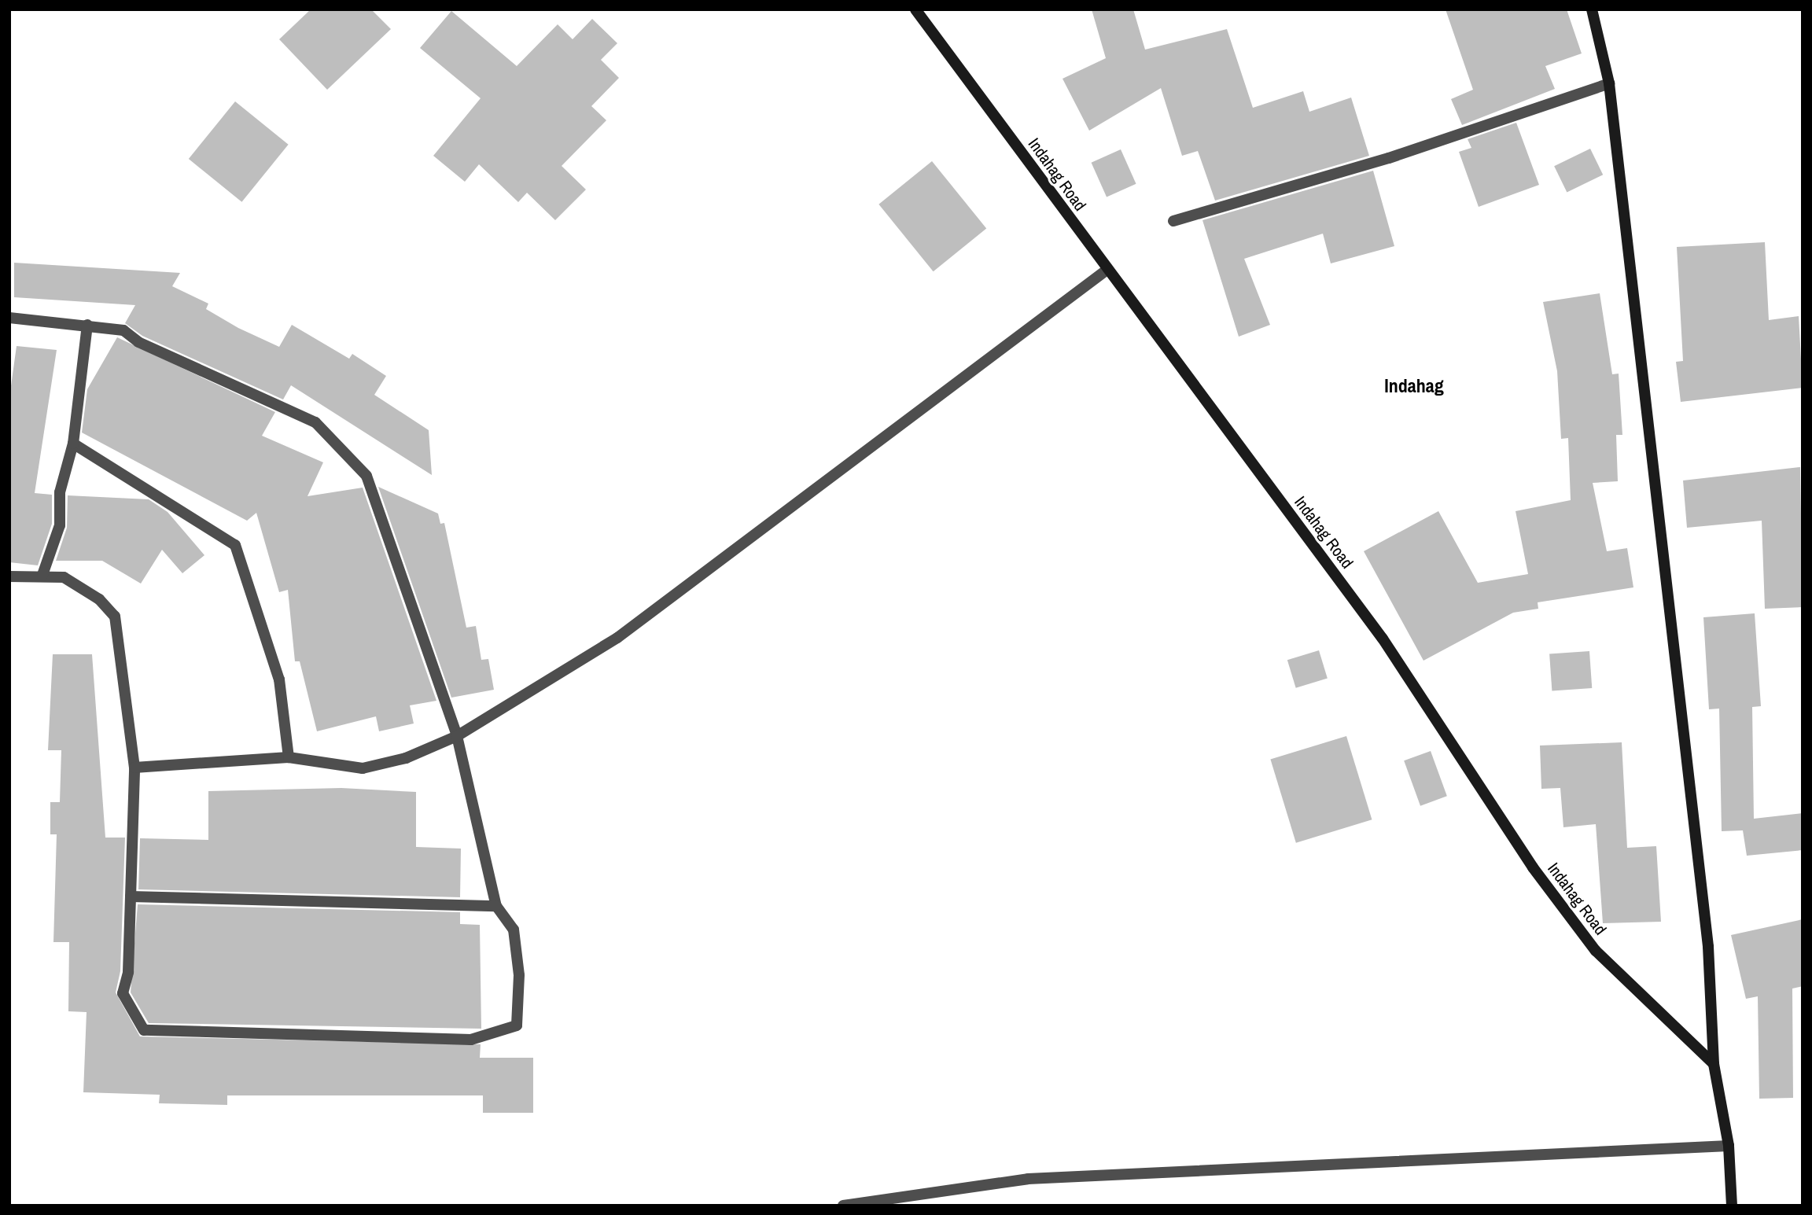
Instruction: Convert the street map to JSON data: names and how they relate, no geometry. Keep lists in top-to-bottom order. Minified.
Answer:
{"streets":{"main road":["Indahag Road"]},"districts":["Indahag"]}
